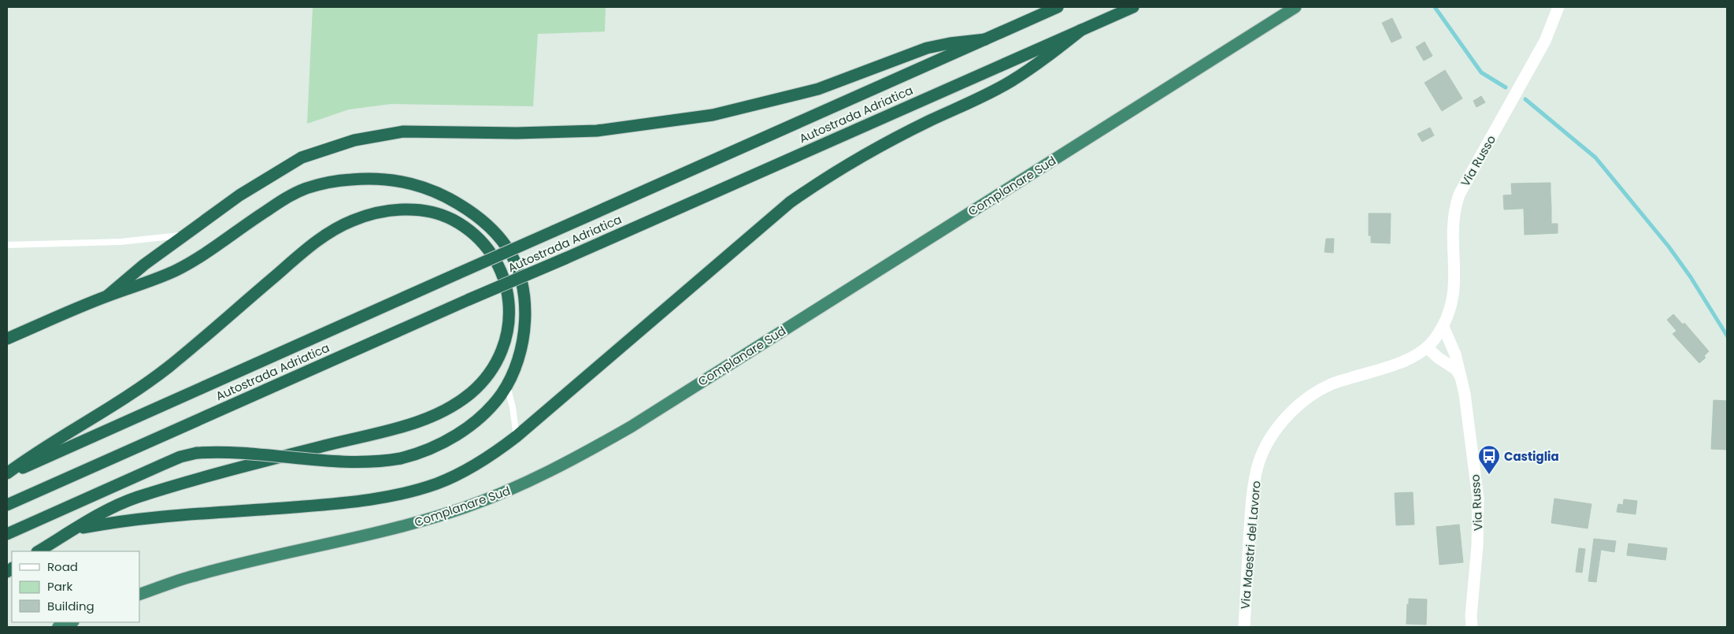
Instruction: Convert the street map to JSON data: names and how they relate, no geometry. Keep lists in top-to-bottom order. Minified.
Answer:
{"streets":{"highway":["Autostrada Adriatica","Complanare Sud"],"street":["Via Russo","Via Maestri del Lavoro"]},"crossings":[["Via Russo","Via Maestri del Lavoro"]],"places":{"bus stop":["Castiglia"]},"legend":["Road","Park","Building"]}
